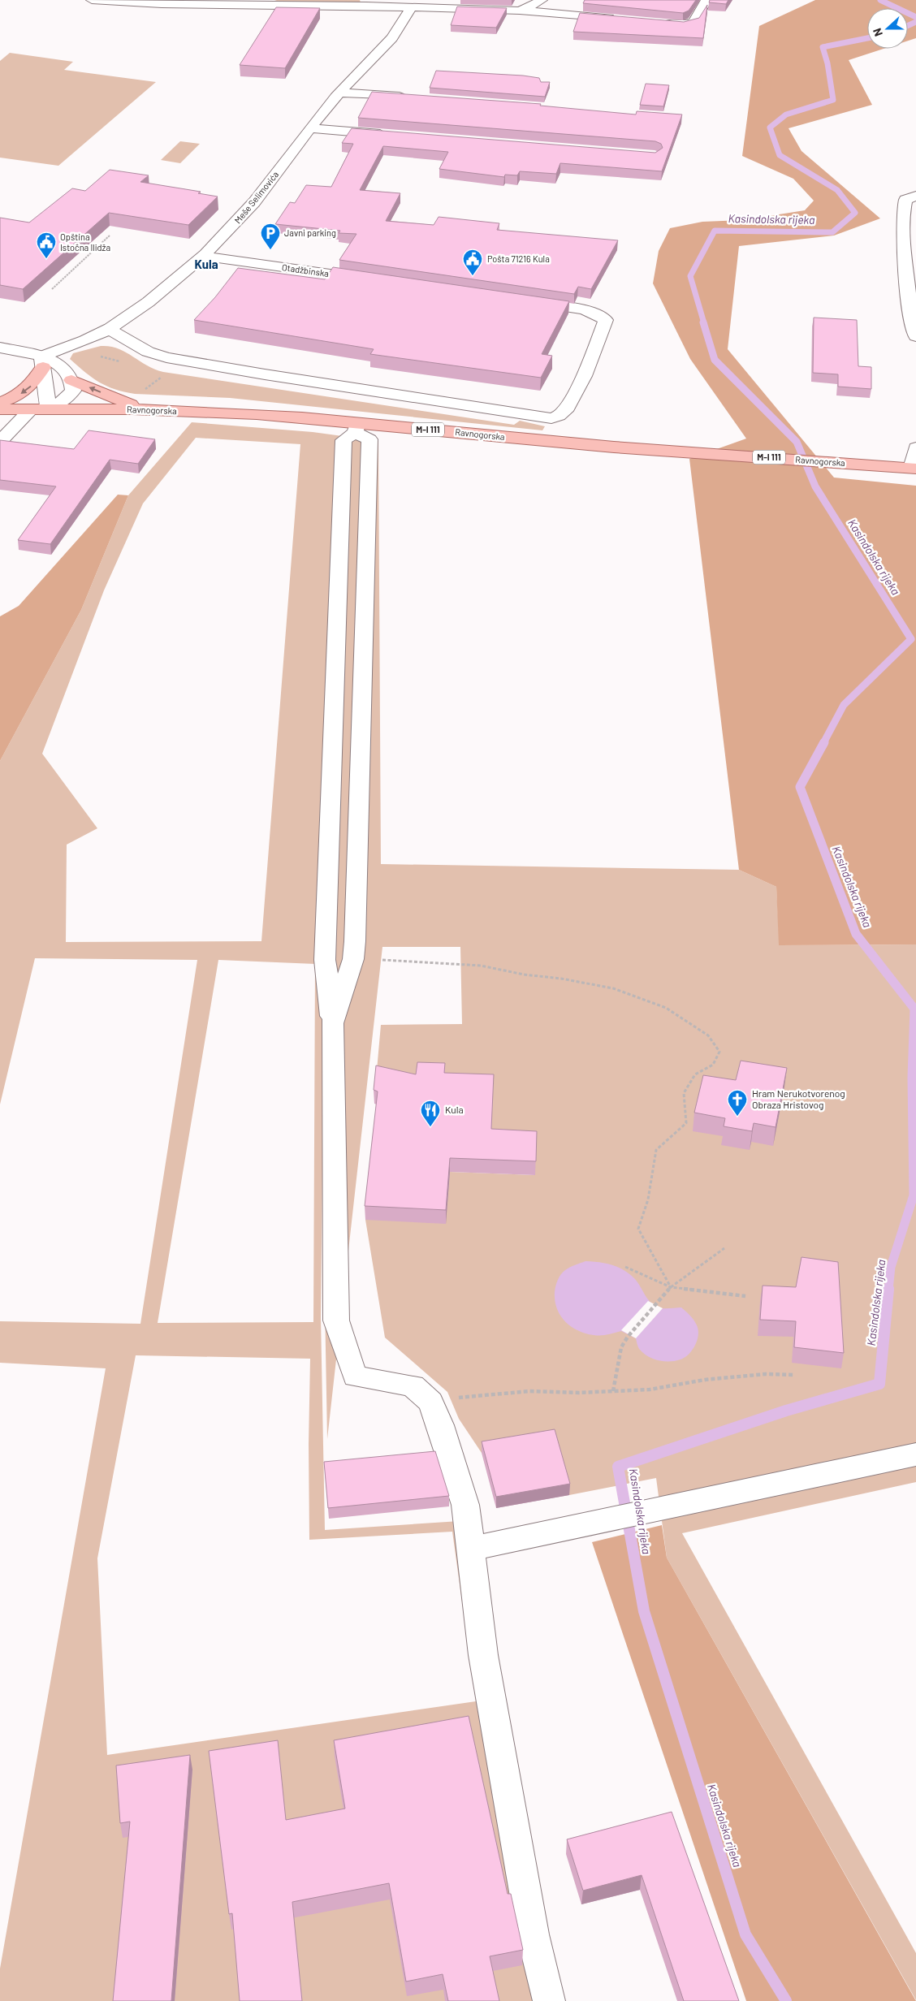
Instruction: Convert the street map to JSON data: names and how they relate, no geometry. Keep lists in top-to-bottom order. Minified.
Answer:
{"streets":{"main road":["Ravnogorska","M-I 111"],"street":["Meše Selimovića","Otadžbinska"]},"crossings":[["Meše Selimovića","Otadžbinska"]],"districts":["Kula"],"water":["Kasindolska rijeka"],"places":{"parking":["Javni parking"],"public building":["Opština Istočna Ilidža","Pošta 71216 Kula"],"church":["Hram Nerukotvorenog Obraza Hristovog"],"restaurant":["Kula"]},"north":"left"}
